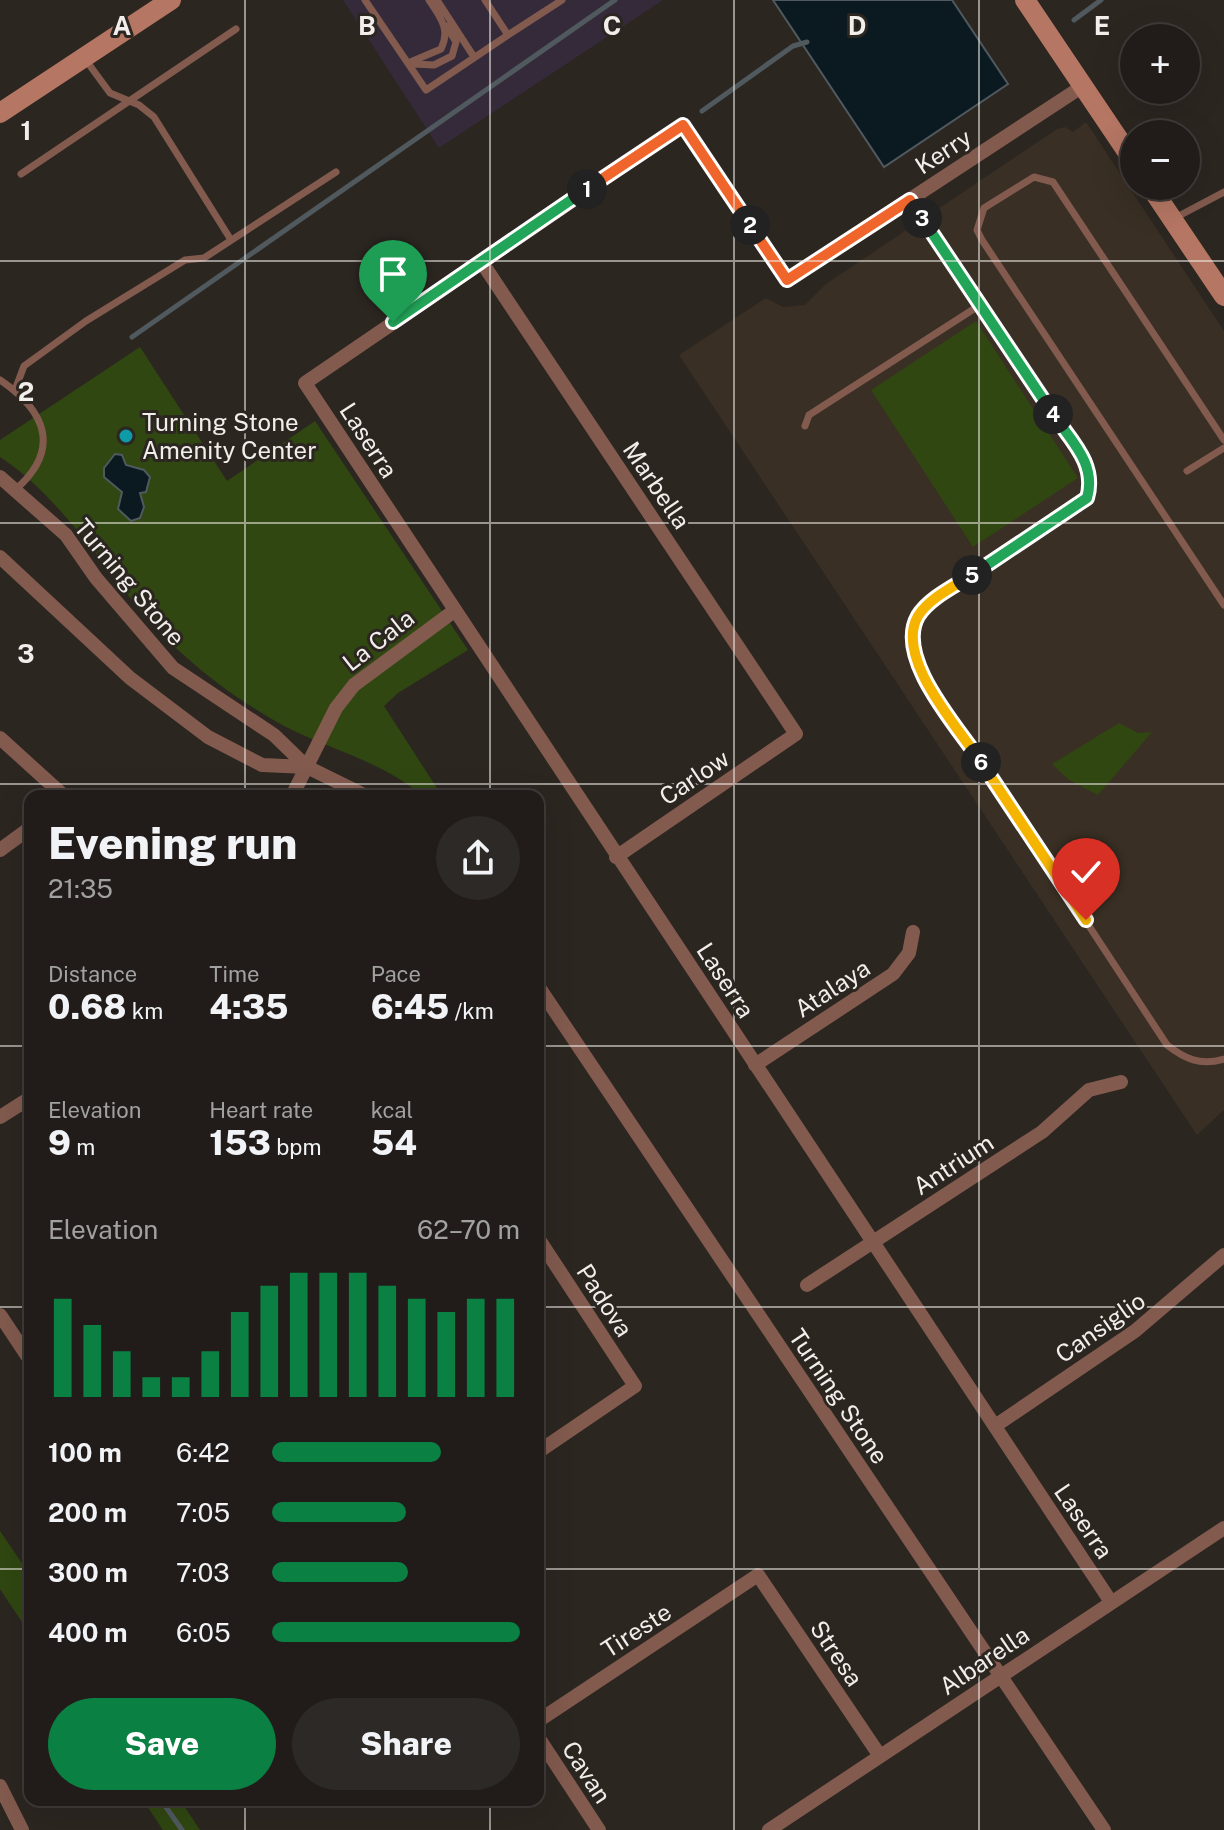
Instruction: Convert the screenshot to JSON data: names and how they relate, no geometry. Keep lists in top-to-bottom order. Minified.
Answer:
{"streets":{"street":["Kerry","Laserra","Marbella","Turning Stone","La Cala","Carlow","Atalaya","Antrium","Padova","Cansiglio","Tireste","Stresa","Albarella","Cavan"]},"crossings":[["Kerry","Laserra"],["Kerry","Marbella"],["Laserra","Marbella"],["Laserra","La Cala"],["Laserra","Carlow"],["Laserra","Atalaya"],["Laserra","Antrium"],["Laserra","Cansiglio"],["Laserra","Albarella"],["Marbella","Carlow"],["Turning Stone","La Cala"],["Turning Stone","Albarella"],["Tireste","Stresa"],["Stresa","Albarella"]],"places":["Turning Stone Amenity Center"],"page":{"map_buttons":["+","−"],"pins":["1","3","2","4","5","6"],"heading":["Evening run","21:35"],"stats":[["Distance","0.68 km"],["Time","4:35"],["Pace","6:45 /km"],["Elevation","9 m"],["Heart rate","153 bpm"],["kcal","54"]],"chart":["Elevation","62–70 m"],"list":[{"name":"100 m","note":"6:42"},{"name":"200 m","note":"7:05"},{"name":"300 m","note":"7:03"},{"name":"400 m","note":"6:05"}],"buttons":["Save","Share"]},"grid":{"columns":["A","B","C","D","E"],"rows":["1","2","3"]}}
